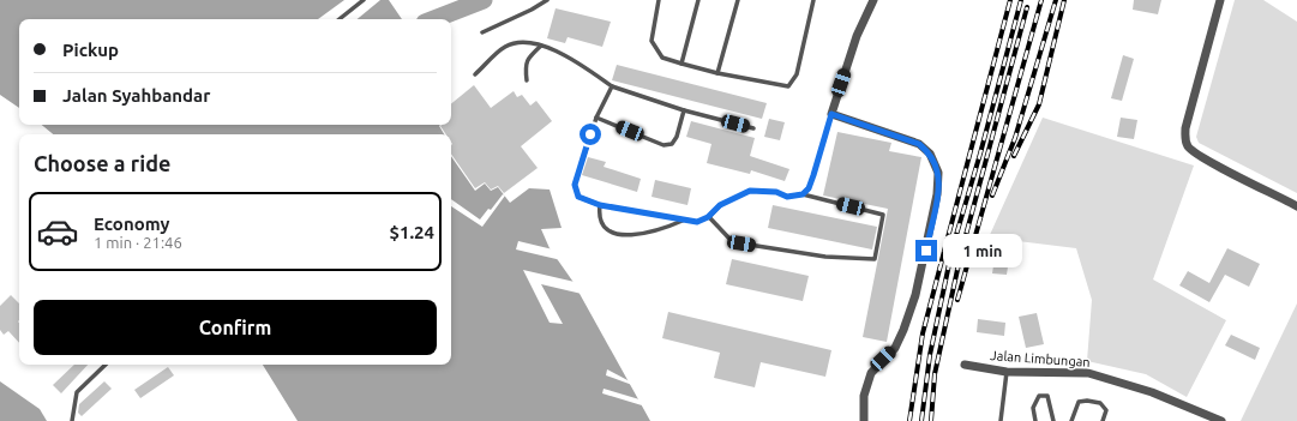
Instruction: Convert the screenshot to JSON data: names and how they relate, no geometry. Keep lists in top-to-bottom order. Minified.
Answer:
{"streets":{"street":["Jalan Limbungan"]},"page":{"banner":["Pickup","Jalan Syahbandar"],"heading":"Choose a ride","list":[{"name":"Economy","note":"1 min · 21:46","value":"$1.24"}],"bubble":"1 min","buttons":"Confirm"}}
